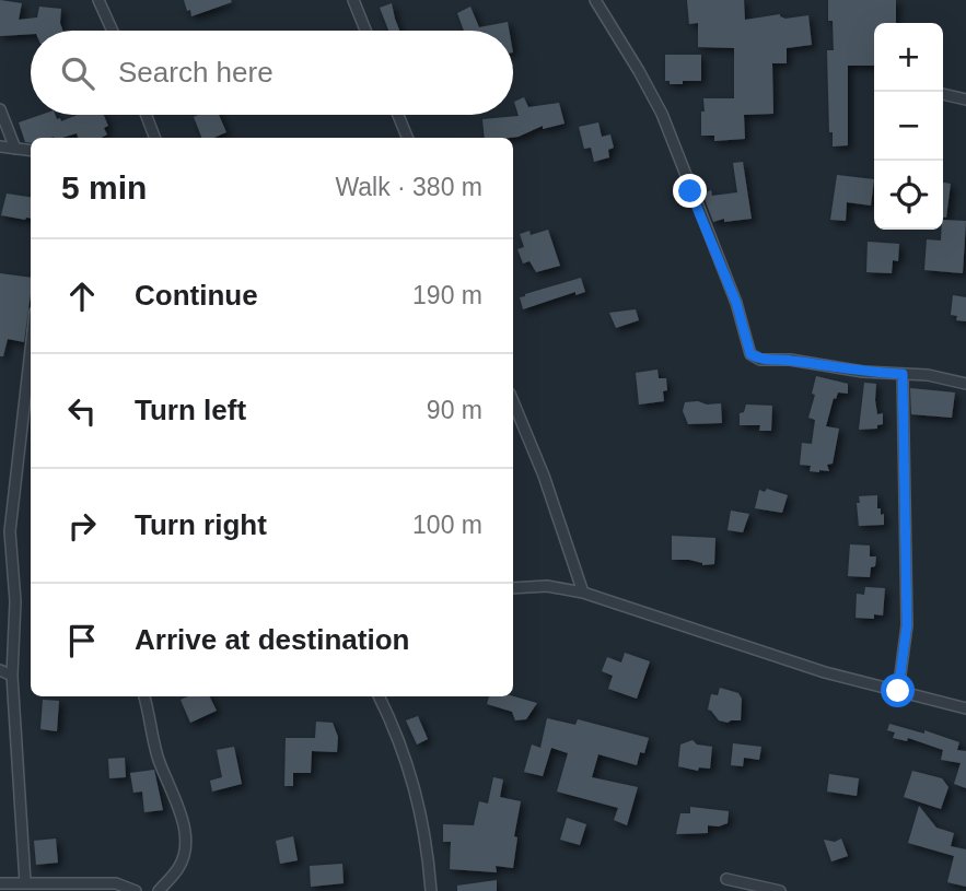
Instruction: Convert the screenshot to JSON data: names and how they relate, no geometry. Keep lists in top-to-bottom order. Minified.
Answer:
{"page":{"map_buttons":["+","−"],"search":"Search here","heading":["5 min","Walk · 380 m"],"list":[["Continue","190 m"],["Turn left","90 m"],["Turn right","100 m"],"Arrive at destination"]}}
